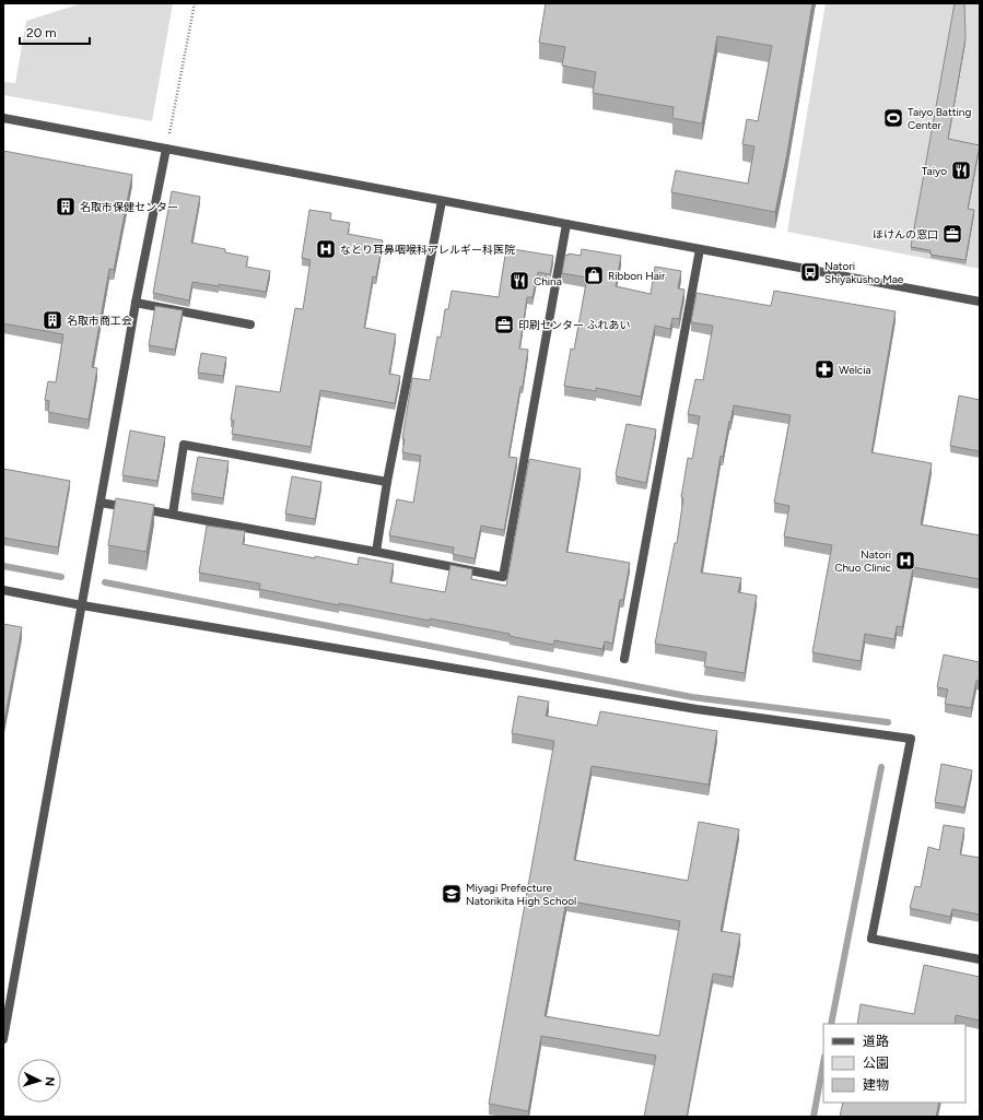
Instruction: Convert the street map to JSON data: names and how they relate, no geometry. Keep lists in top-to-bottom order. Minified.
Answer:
{"places":{"sports":["Taiyo Batting Center"],"restaurant":["Taiyo","China"],"building":["名取市保健センター","名取市商工会"],"office":["ほけんの窓口","印刷センター ふれあい"],"hospital":["なとり耳鼻咽喉科アレルギー科医院","Natori Chuo Clinic"],"bus stop":["Natori Shiyakusho Mae"],"shop":["Ribbon Hair"],"pharmacy":["Welcia"],"school or university":["Miyagi Prefecture Natorikita High School"]},"legend":["道路","公園","建物"],"scale_bar":"20 m","north":"right"}
